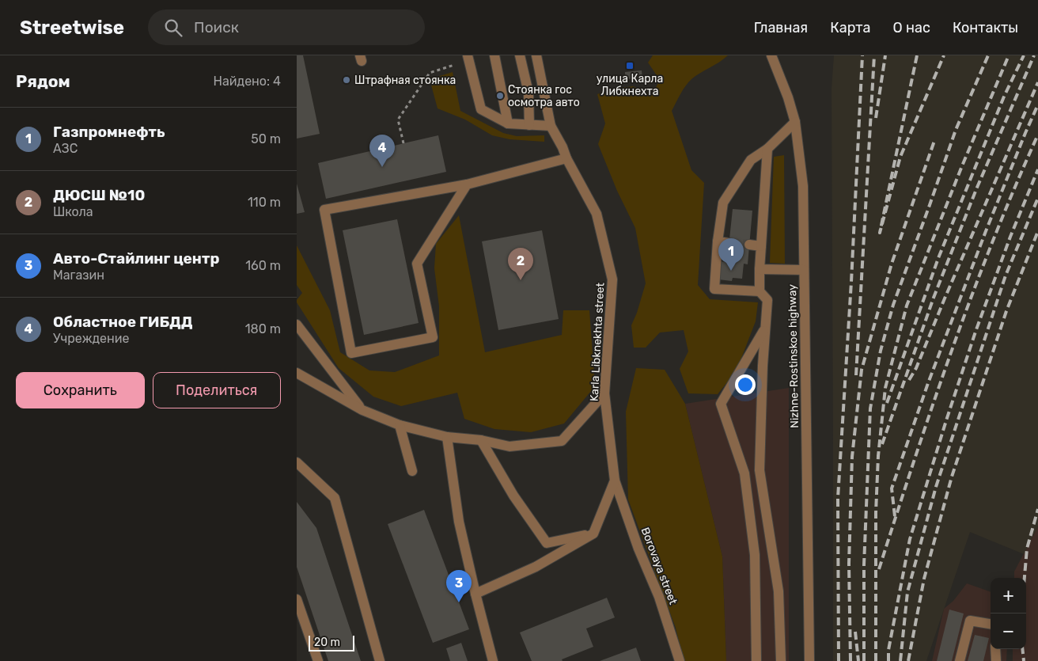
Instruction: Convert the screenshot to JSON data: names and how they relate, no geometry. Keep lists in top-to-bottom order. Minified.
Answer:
{"streets":{"street":["Karla Libknekhta street","Nizhne-Rostinskoe highway","Borovaya street"]},"crossings":[["Karla Libknekhta street","Borovaya street"]],"places":{"transit":["улица Карла Либкнехта"],"other":["Штрафная стоянка","Стоянка гос осмотра авто"]},"scale_bar":"20 m","page":{"header":"Streetwise","search":"Поиск","nav":["Главная","Карта","О нас","Контакты"],"heading":["Рядом","Найдено: 4"],"list":[{"mark":"1","name":"Газпромнефть","note":"АЗС","value":"50 m"},{"mark":"2","name":"ДЮСШ №10","note":"Школа","value":"110 m"},{"mark":"3","name":"Авто-Стайлинг центр","note":"Магазин","value":"160 m"},{"mark":"4","name":"Областное ГИБДД","note":"Учреждение","value":"180 m"}],"pins":["4","1","2","3"],"buttons":["Сохранить","Поделиться"],"map_buttons":["+","−"],"scale":"20 m"}}
